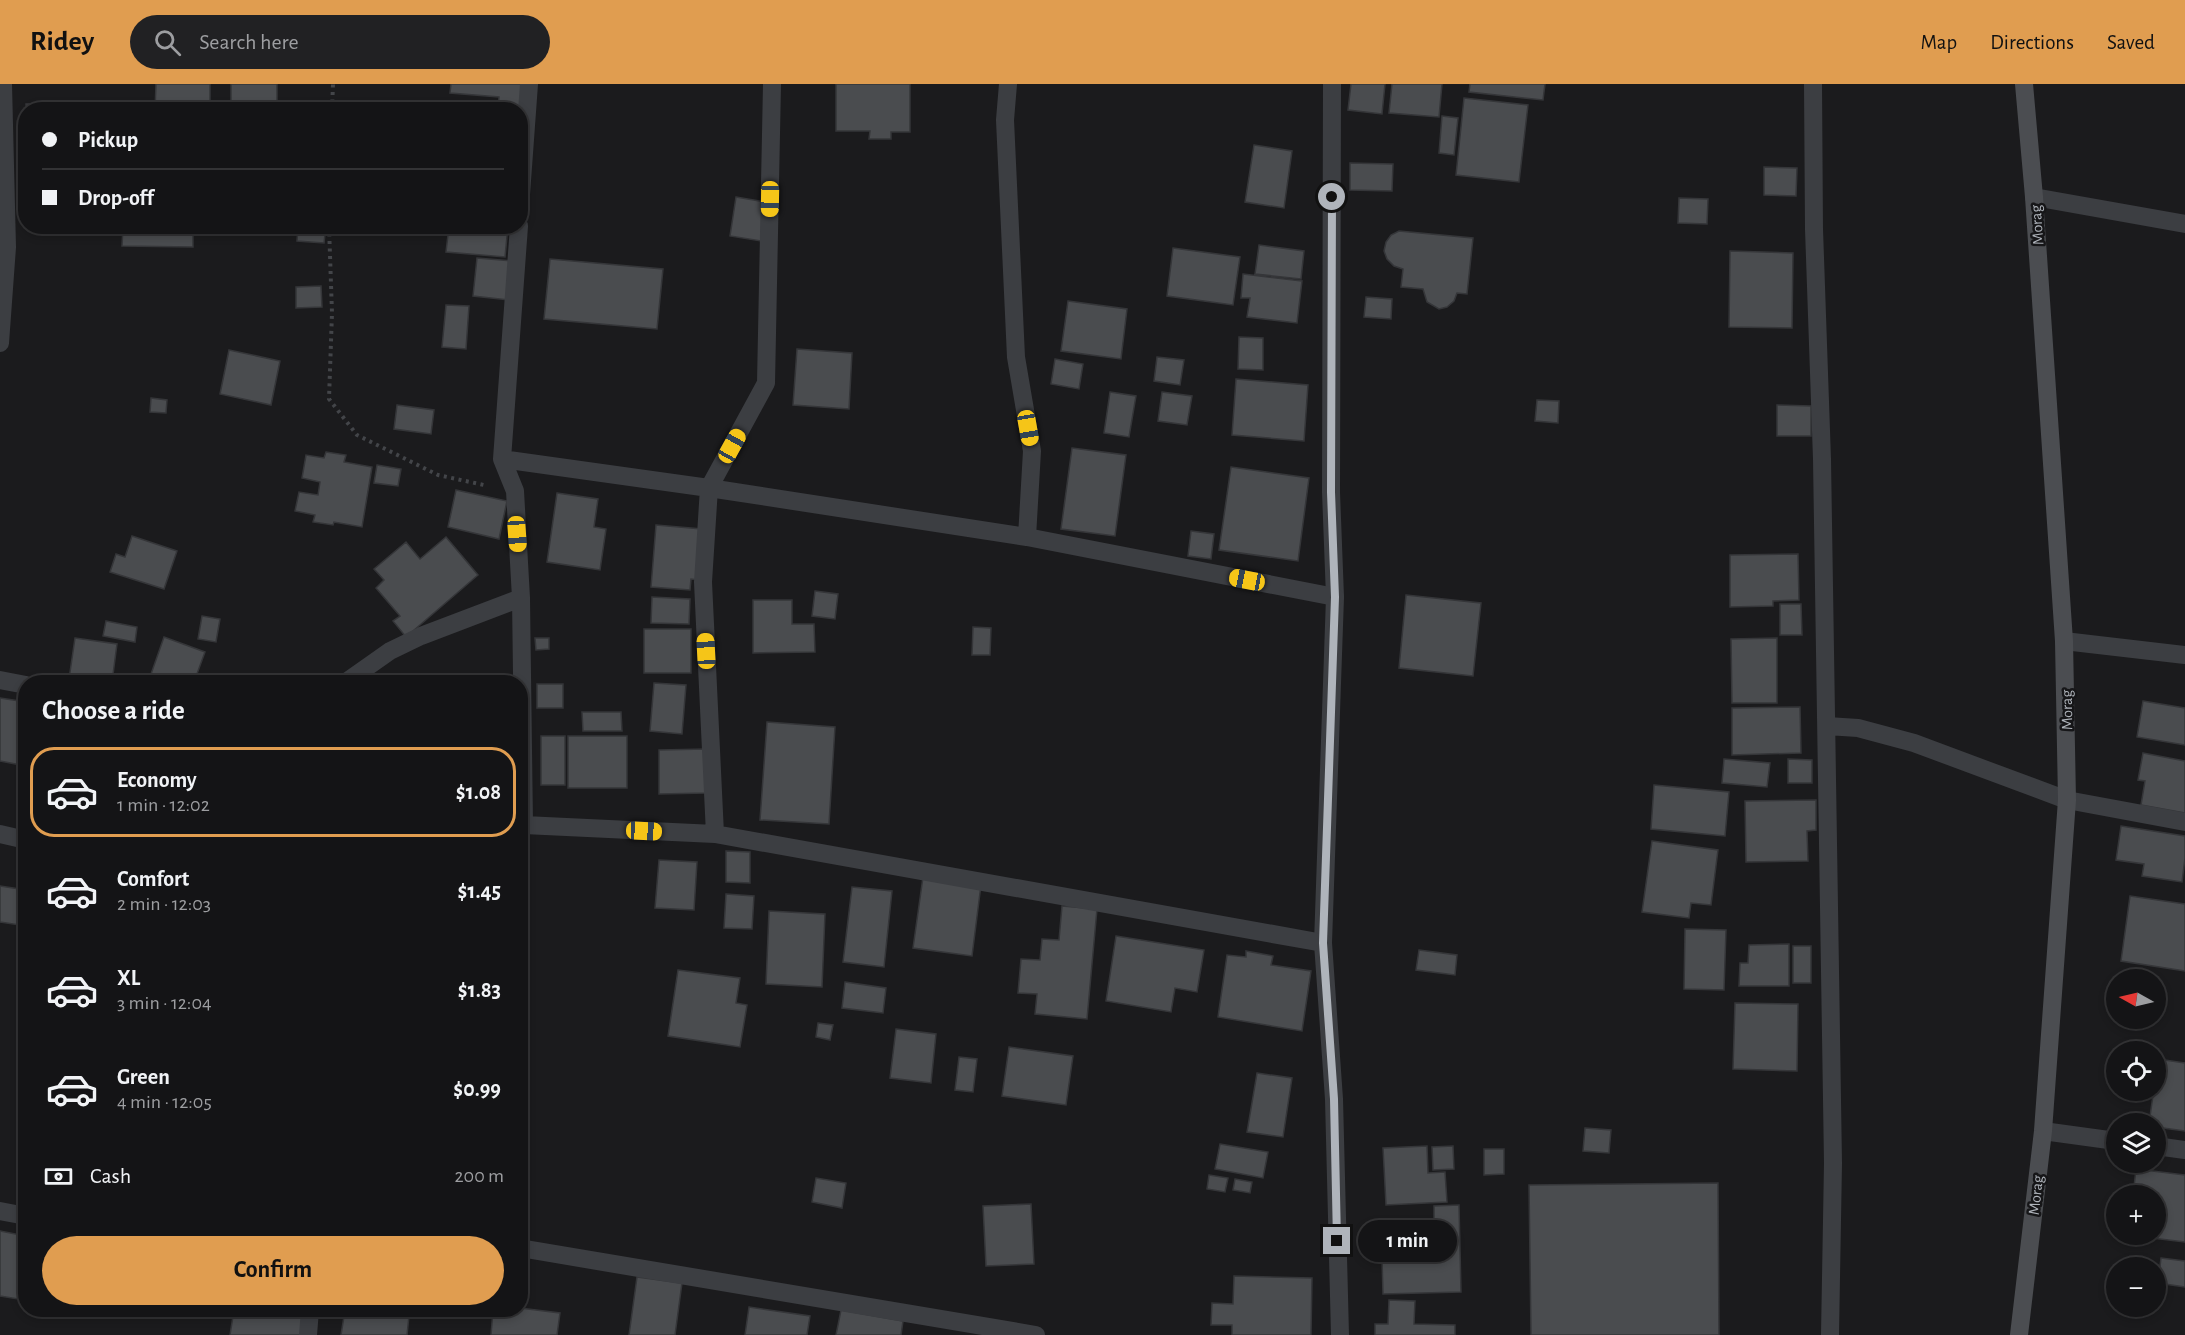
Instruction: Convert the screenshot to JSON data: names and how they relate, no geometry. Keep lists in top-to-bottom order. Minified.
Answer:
{"streets":{"main road":["Morag"]},"north":"left","page":{"header":"Ridey","search":"Search here","nav":["Map","Directions","Saved"],"banner":["Pickup","Drop-off"],"heading":"Choose a ride","list":[{"name":"Economy","note":"1 min · 12:02","value":"$1.08"},{"name":"Comfort","note":"2 min · 12:03","value":"$1.45"},{"name":"XL","note":"3 min · 12:04","value":"$1.83"},{"name":"Green","note":"4 min · 12:05","value":"$0.99"}],"map_buttons":["+","−"],"pay":["Cash","200 m"],"bubble":"1 min","buttons":"Confirm"}}
